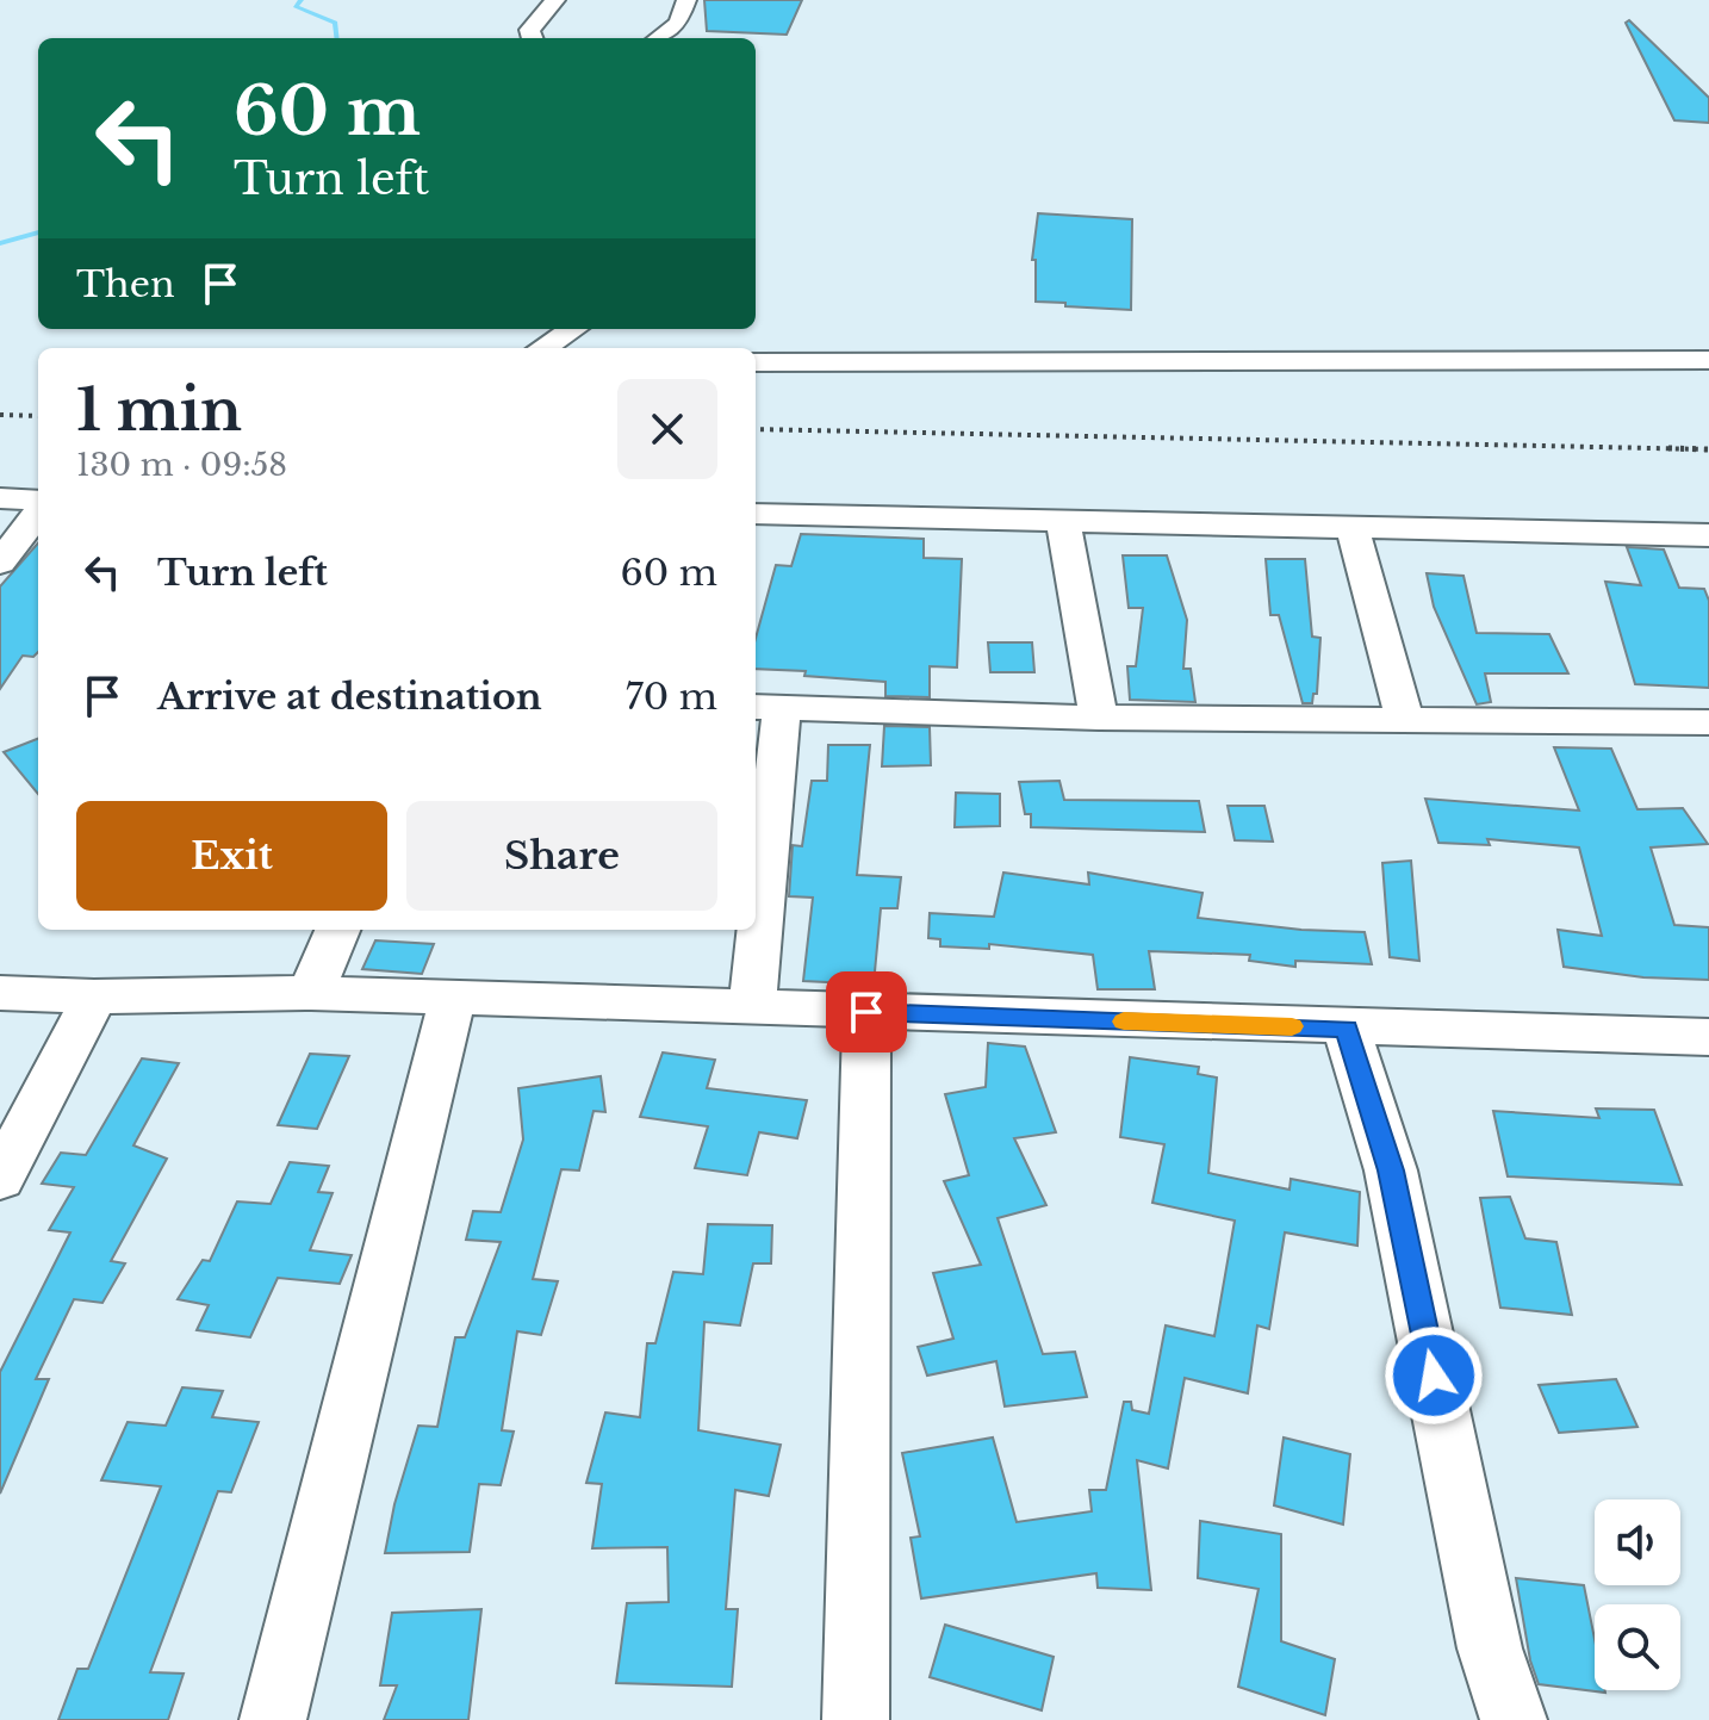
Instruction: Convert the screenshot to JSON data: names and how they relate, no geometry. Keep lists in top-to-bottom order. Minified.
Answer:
{"page":{"turn":["60 m","Turn left"],"then":"Then","heading":["1 min","130 m · 09:58"],"list":[{"name":"Turn left","value":"60 m"},{"name":"Arrive at destination","value":"70 m"}],"buttons":["Exit","Share"]}}
